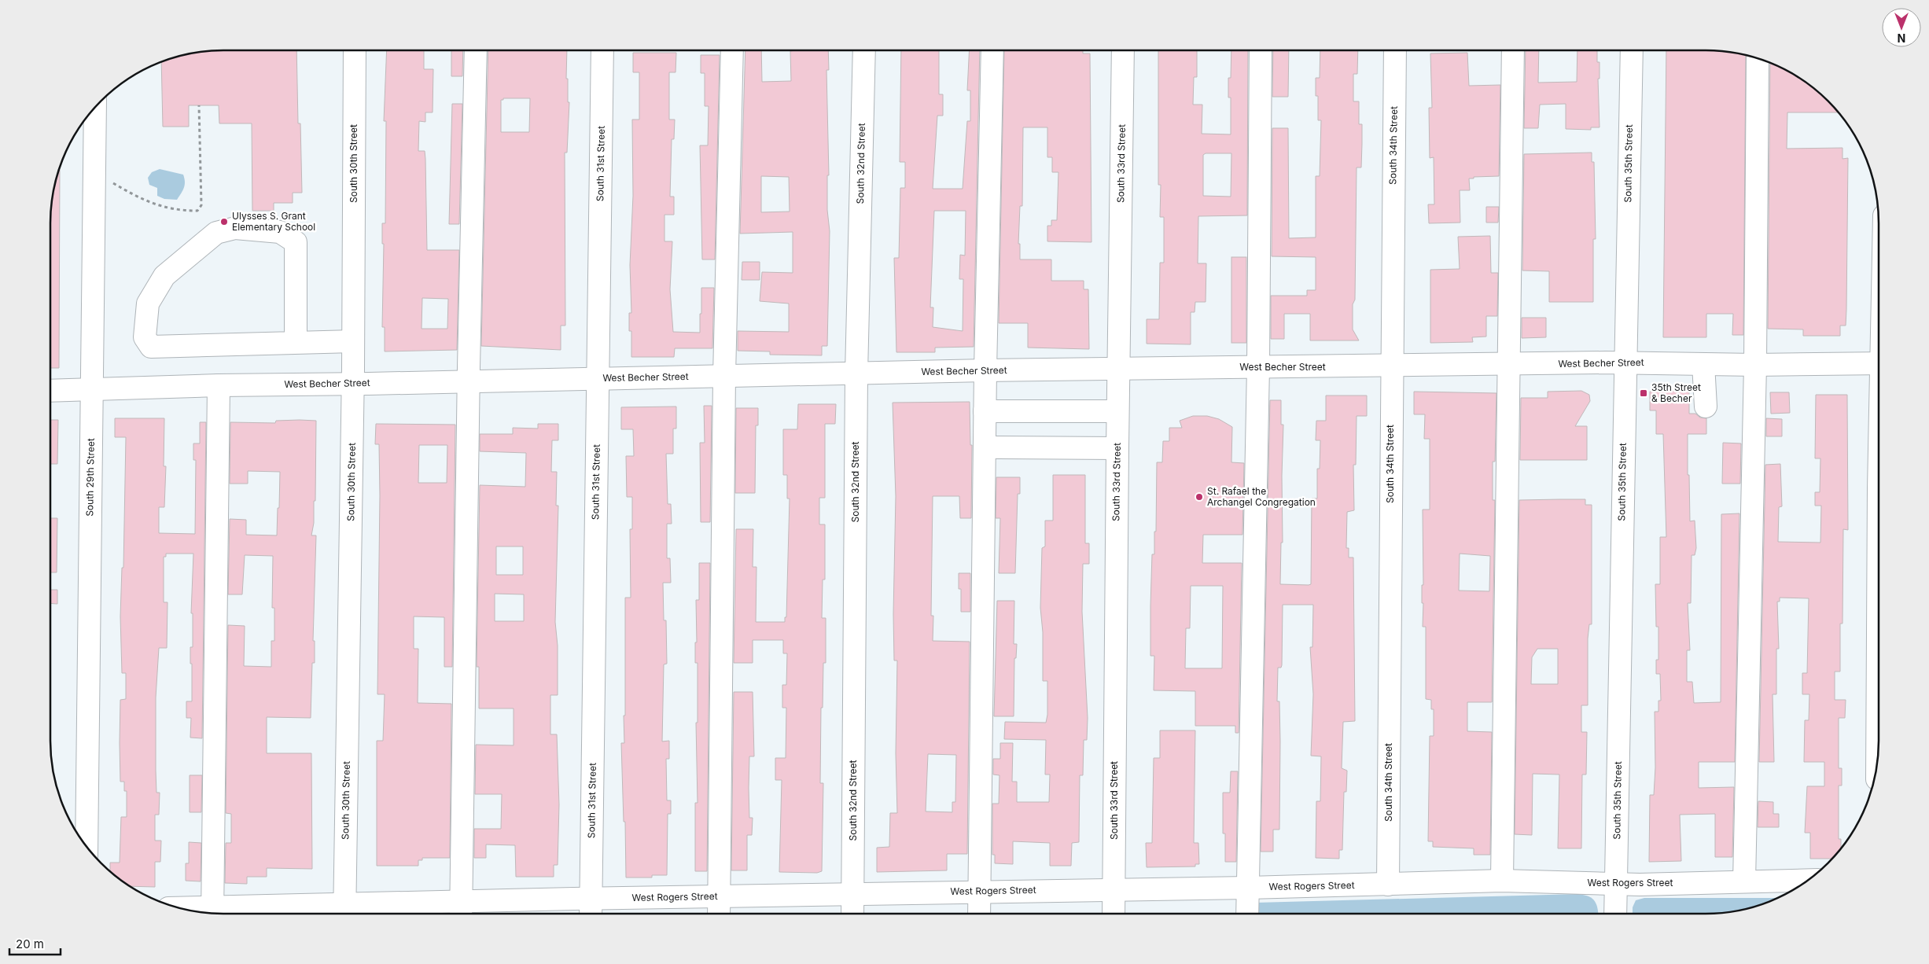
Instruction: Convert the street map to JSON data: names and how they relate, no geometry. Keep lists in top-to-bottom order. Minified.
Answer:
{"streets":{"street":["South 34th Street","South 30th Street","South 31st Street","South 32nd Street","South 33rd Street","South 35th Street","West Becher Street","South 29th Street","West Rogers Street"]},"crossings":[["South 34th Street","West Becher Street"],["South 34th Street","West Rogers Street"],["South 30th Street","West Becher Street"],["South 30th Street","West Rogers Street"],["South 31st Street","West Becher Street"],["South 31st Street","West Rogers Street"],["South 32nd Street","West Becher Street"],["South 32nd Street","West Rogers Street"],["South 33rd Street","West Becher Street"],["South 33rd Street","West Rogers Street"],["South 35th Street","West Becher Street"],["South 35th Street","West Rogers Street"],["West Becher Street","South 29th Street"]],"places":{"other":["Ulysses S. Grant Elementary School","St. Rafael the Archangel Congregation"],"transit":["35th Street & Becher"]},"scale_bar":"20 m","north":"bottom"}
